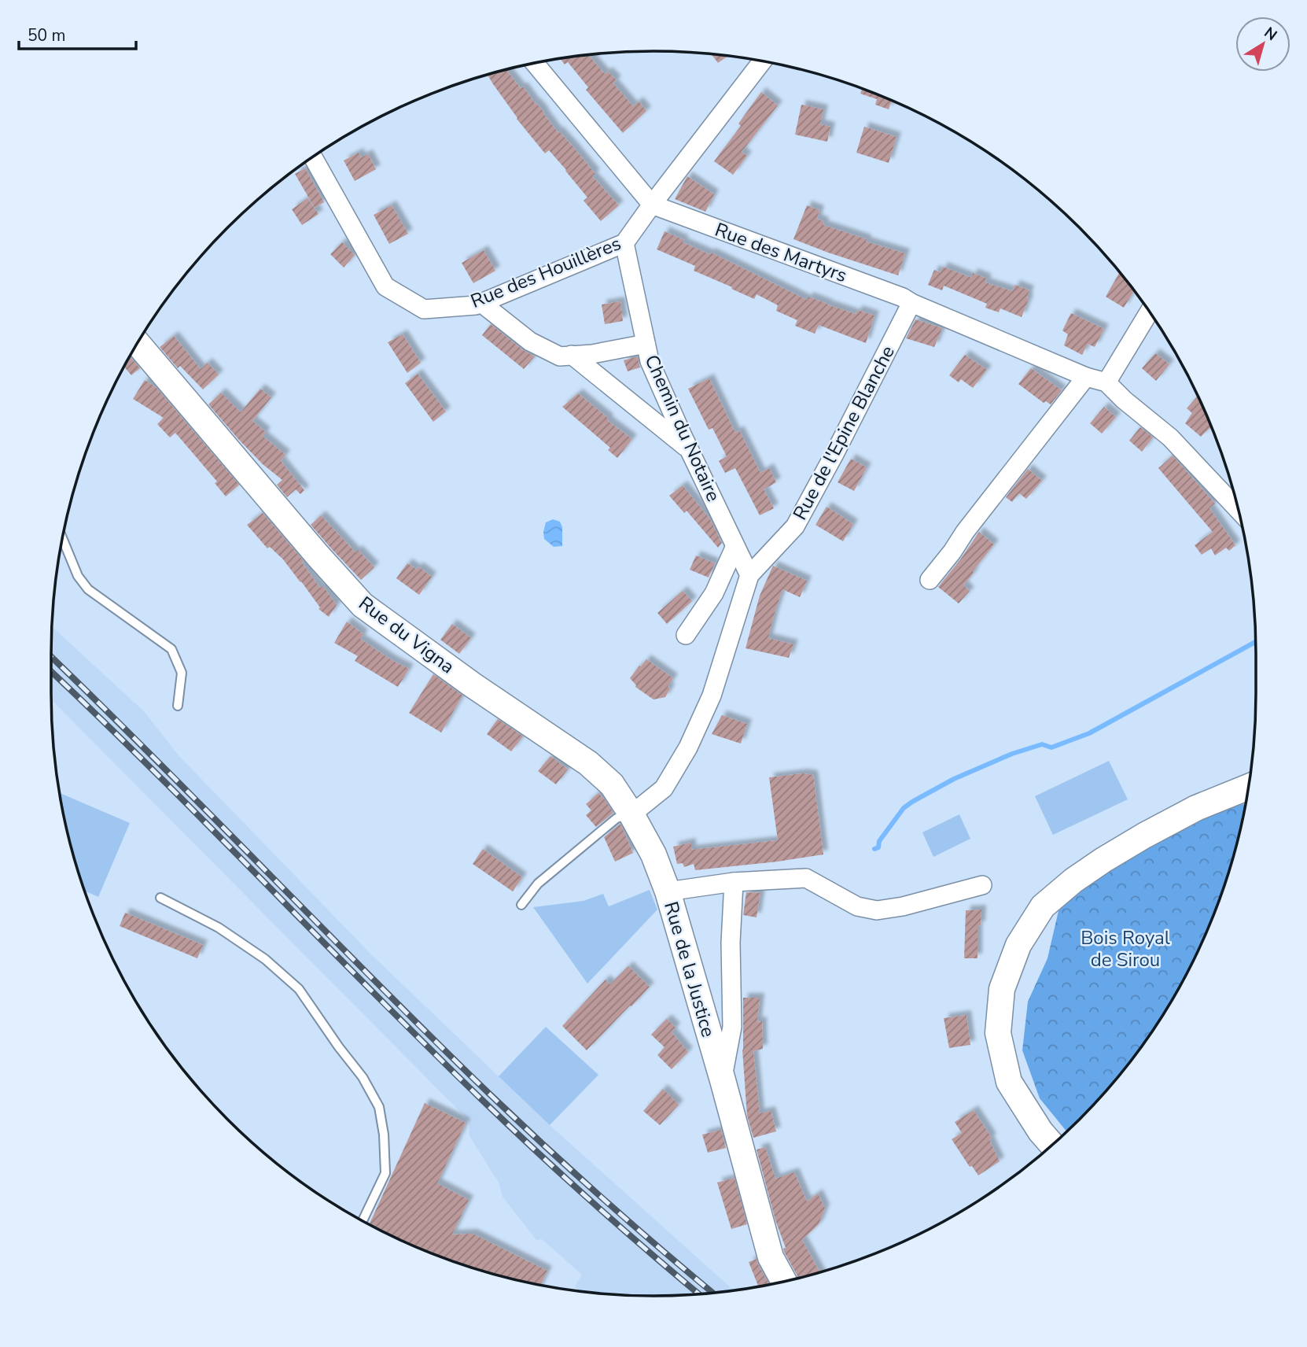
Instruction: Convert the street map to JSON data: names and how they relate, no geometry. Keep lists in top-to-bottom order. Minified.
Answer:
{"streets":{"street":["Rue des Martyrs","Rue des Houillères","Chemin du Notaire","Rue de l'Epine Blanche","Rue du Vigna","Rue de la Justice"]},"crossings":[["Rue des Martyrs","Rue des Houillères"],["Rue des Martyrs","Rue de l'Epine Blanche"],["Rue des Houillères","Chemin du Notaire"],["Chemin du Notaire","Rue de l'Epine Blanche"],["Rue de l'Epine Blanche","Rue du Vigna"],["Rue du Vigna","Rue de la Justice"]],"parks":["Bois Royal de Sirou"],"scale_bar":"50 m","north":"top right"}
